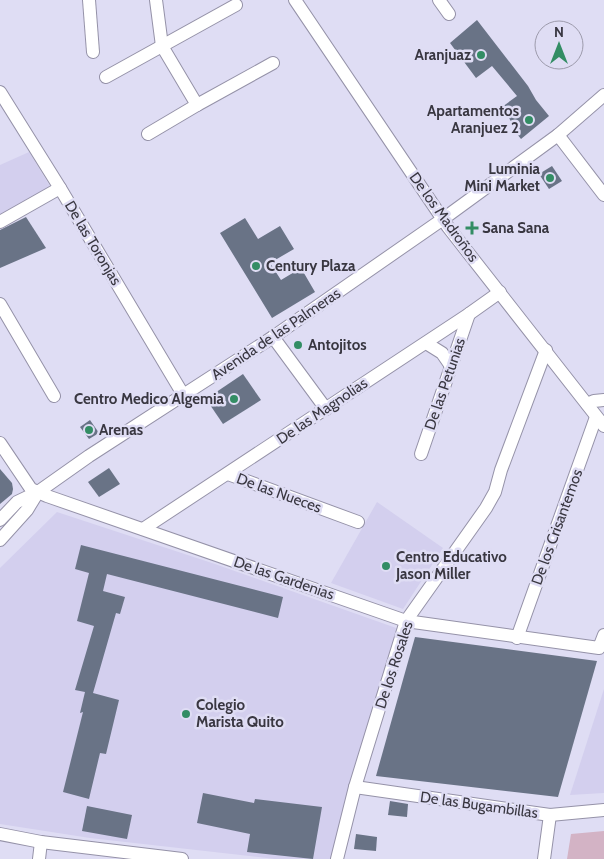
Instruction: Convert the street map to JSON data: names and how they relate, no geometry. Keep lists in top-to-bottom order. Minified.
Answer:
{"streets":{"street":["De los Madroños","De las Toronjas","Avenida de las Palmeras","De las Petunias","De las Magnolias","De las Nueces","De los Crisantemos","De las Gardenias","De los Rosales","De las Bugambillas"]},"crossings":[["De los Madroños","Avenida de las Palmeras"],["De los Madroños","De las Magnolias"],["De los Madroños","De los Crisantemos"],["De los Madroños","De los Rosales"],["De las Toronjas","Avenida de las Palmeras"],["Avenida de las Palmeras","De las Gardenias"],["De las Petunias","De las Magnolias"],["De las Magnolias","De las Nueces"],["De las Magnolias","De las Gardenias"],["De los Crisantemos","De las Gardenias"],["De las Gardenias","De los Rosales"],["De los Rosales","De las Bugambillas"]],"places":{"other":["Aranjuaz","Apartamentos Aranjuez 2","Luminia Mini Market","Century Plaza","Antojitos","Centro Medico Algemia","Arenas","Centro Educativo Jason Miller","Colegio Marista Quito"],"health":["Sana Sana"]},"north":"top"}
